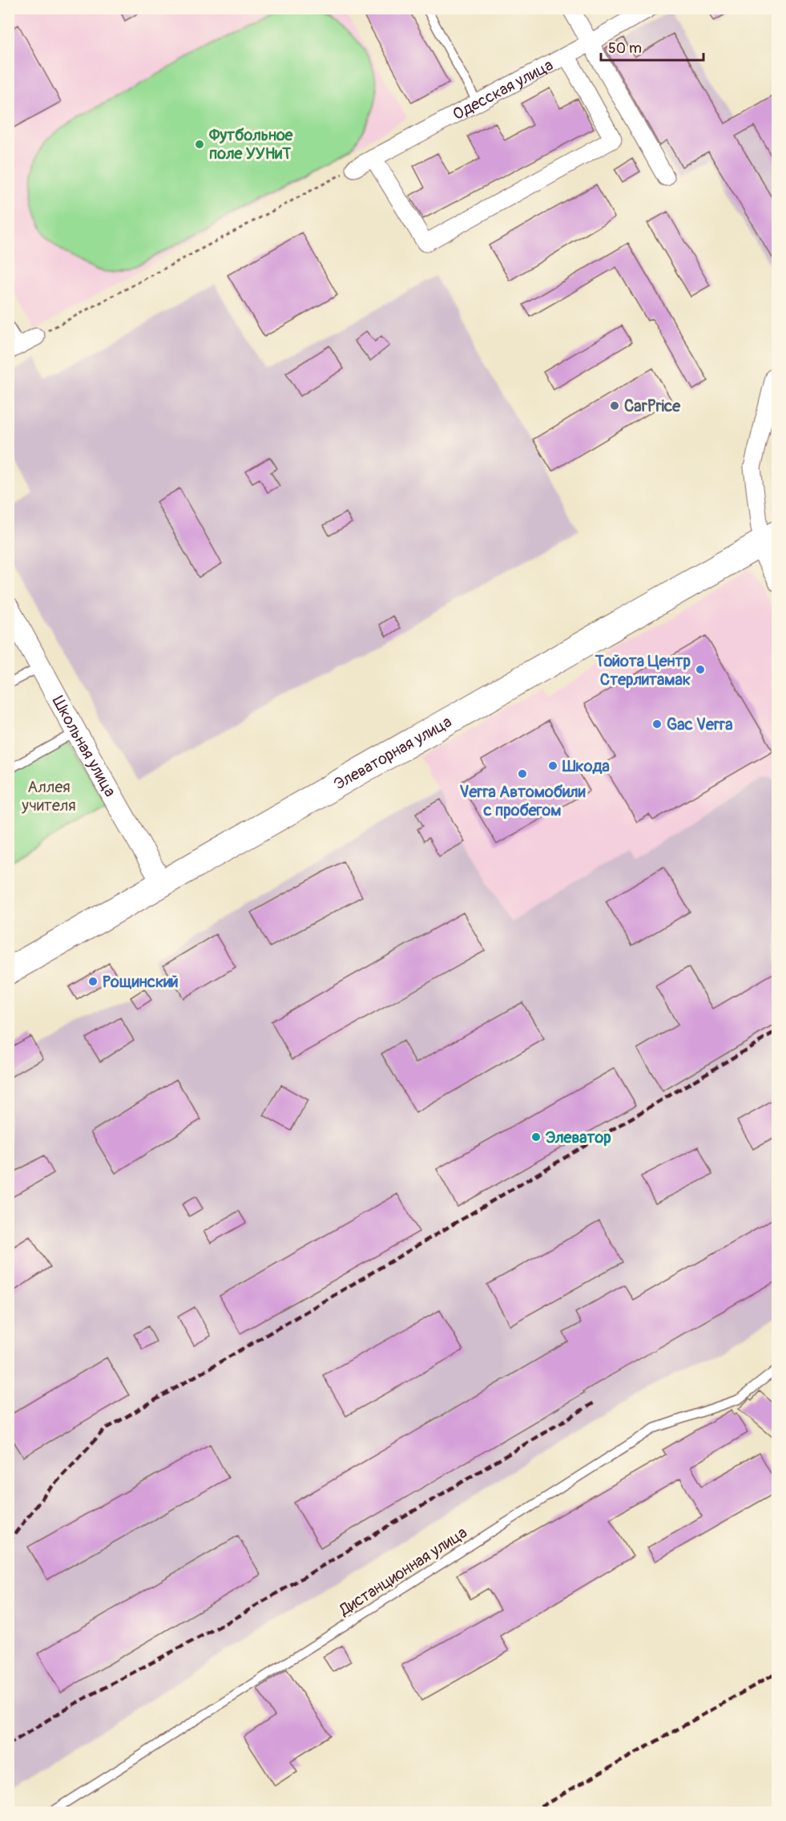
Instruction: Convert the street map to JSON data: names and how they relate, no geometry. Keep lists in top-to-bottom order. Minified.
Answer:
{"streets":{"main road":["Элеваторная улица"],"street":["Одесская улица","Школьная улица"],"lane":["Дистанционная улица"]},"crossings":[["Школьная улица","Элеваторная улица"]],"parks":["Аллея учителя"],"places":["Футбольное поле УУНиТ","CarPrice","Тойота Центр Стерлитамак","Gac Verra","Шкода","Verra Автомобили с пробегом","Рощинский","Элеватор"],"scale_bar":"50 m"}
